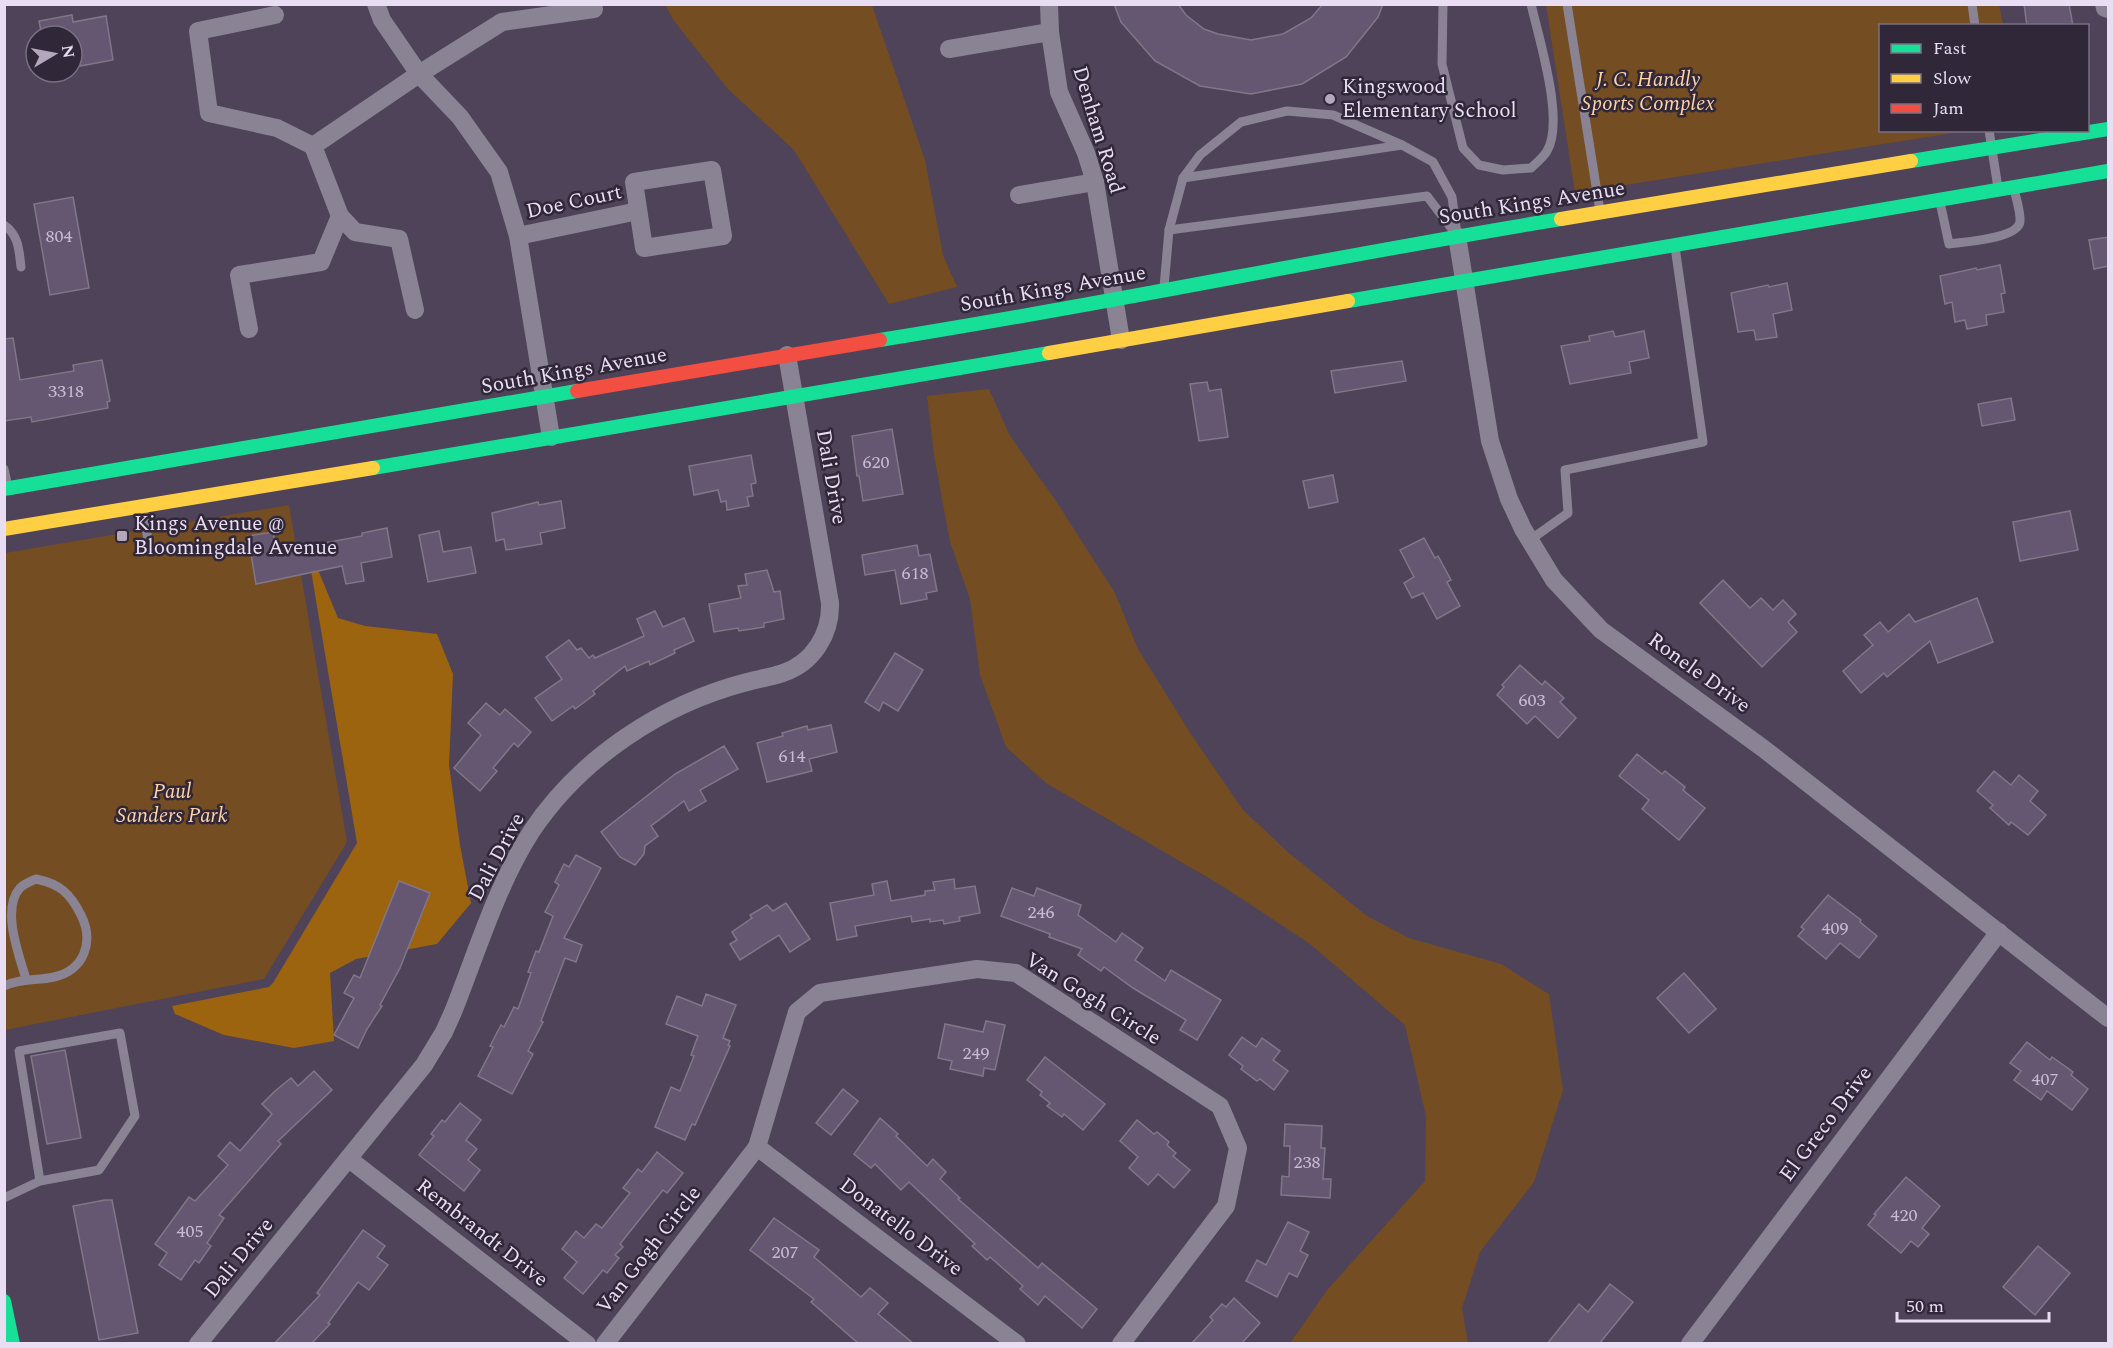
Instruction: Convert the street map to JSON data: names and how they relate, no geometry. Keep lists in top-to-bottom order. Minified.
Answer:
{"streets":{"main road":["South Kings Avenue"],"street":["Denham Road","Doe Court","Dali Drive","Ronele Drive","Van Gogh Circle","El Greco Drive","Donatello Drive","Rembrandt Drive"]},"crossings":[["Denham Road","South Kings Avenue"],["South Kings Avenue","Dali Drive"],["South Kings Avenue","Ronele Drive"],["Dali Drive","Rembrandt Drive"],["Ronele Drive","El Greco Drive"],["Van Gogh Circle","Donatello Drive"]],"parks":["J. C. Handly Sports Complex","Paul Sanders Park"],"places":{"other":["Kingswood Elementary School"],"transit":["Kings Avenue @ Bloomingdale Avenue"]},"house_numbers":["804","3318","620","618","603","614","246","409","249","407","238","420","405","207"],"legend":["Fast","Slow","Jam"],"scale_bar":"50 m","north":"right"}
